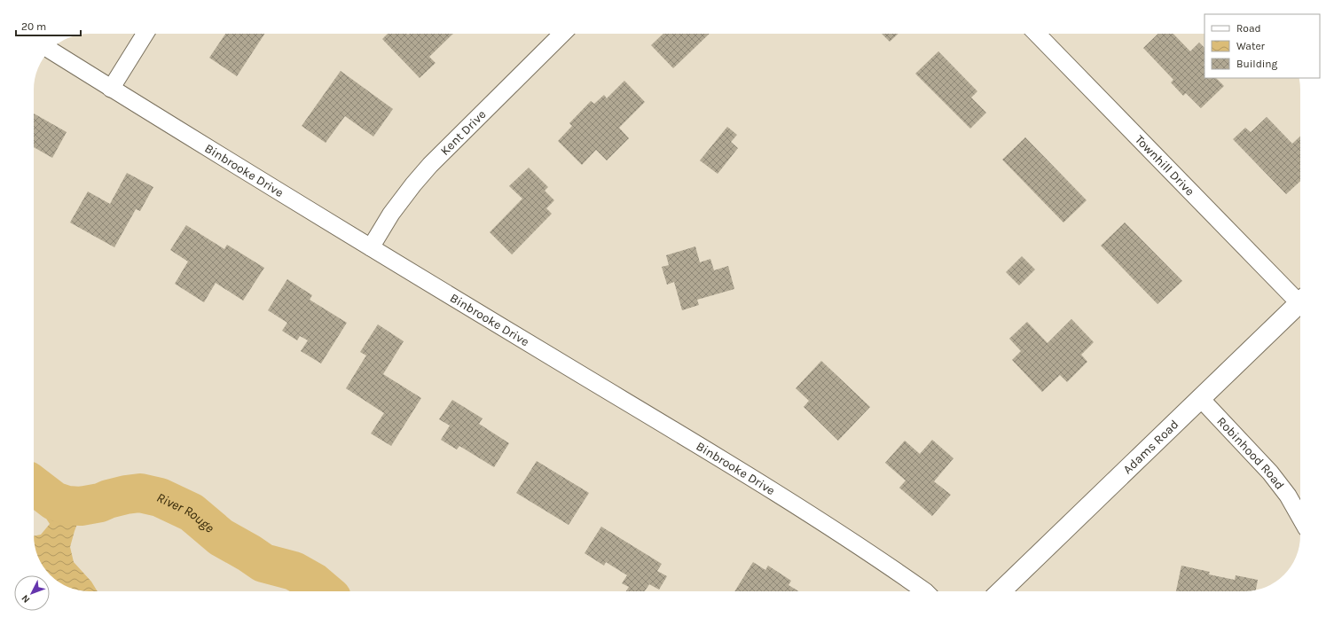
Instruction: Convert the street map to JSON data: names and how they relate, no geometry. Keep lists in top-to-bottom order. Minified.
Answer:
{"streets":{"street":["Kent Drive","Townhill Drive","Binbrooke Drive","Adams Road","Robinhood Road"]},"crossings":[["Kent Drive","Binbrooke Drive"],["Adams Road","Robinhood Road"]],"water":["River Rouge"],"legend":["Road","Water","Building"],"scale_bar":"20 m","north":"bottom left"}
